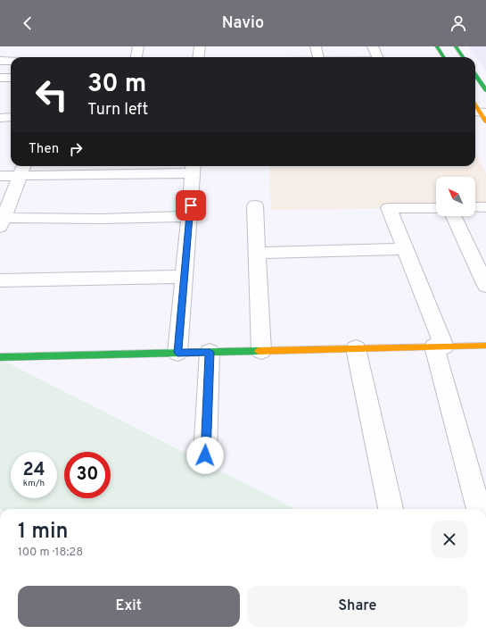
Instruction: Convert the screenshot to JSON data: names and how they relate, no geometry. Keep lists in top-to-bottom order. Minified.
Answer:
{"north":"top left","page":{"header":"Navio","turn":["30 m","Turn left"],"then":"Then","speed":"24 km/h","limit":"30","heading":["1 min","100 m · 18:28"],"buttons":["Exit","Share"]}}
